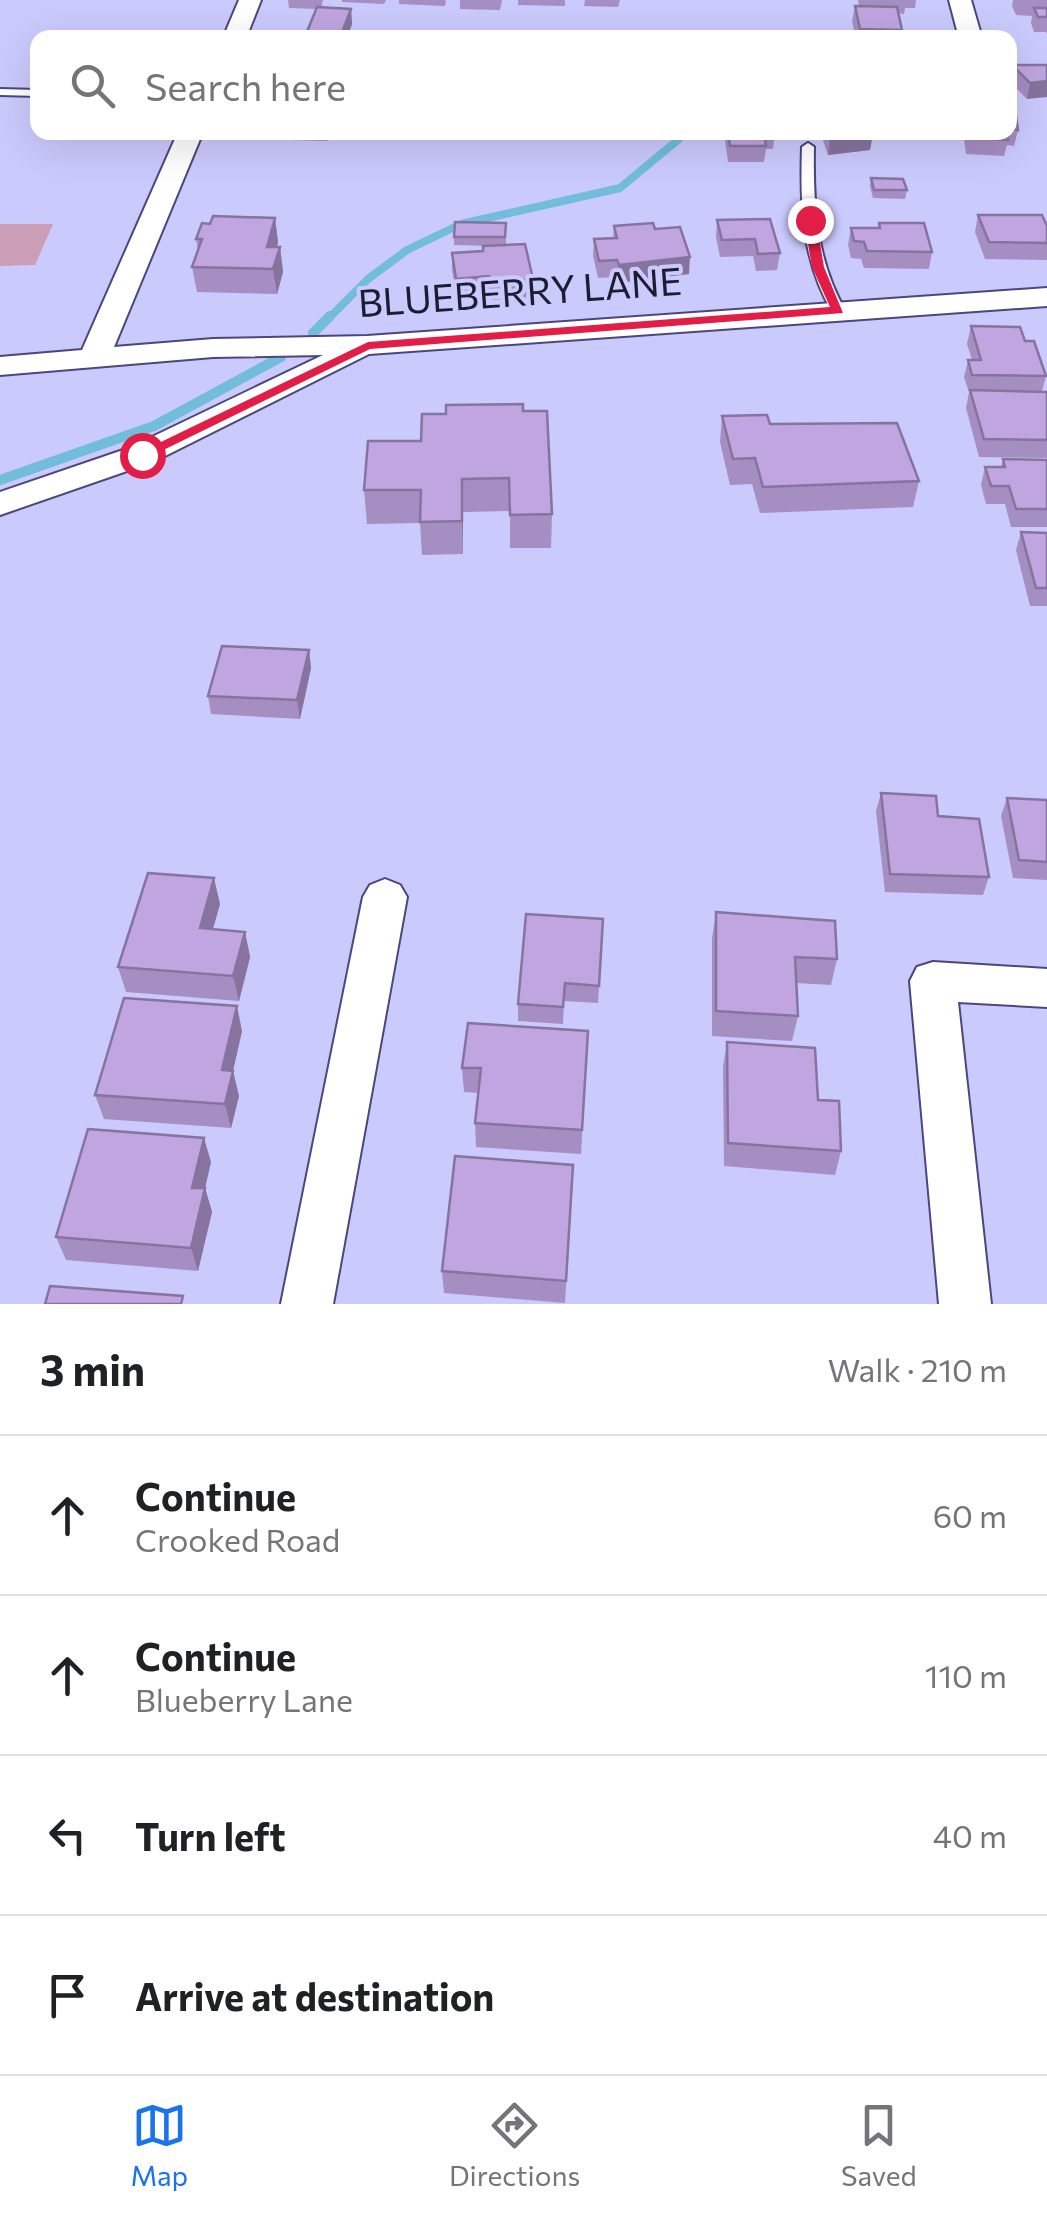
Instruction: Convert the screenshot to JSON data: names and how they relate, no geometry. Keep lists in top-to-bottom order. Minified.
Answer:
{"streets":{"street":["BLUEBERRY LANE"]},"page":{"search":"Search here","heading":["3 min","Walk · 210 m"],"list":[["Continue","Crooked Road","60 m"],["Continue","Blueberry Lane","110 m"],["Turn left","40 m"],"Arrive at destination"],"nav":["Map","Directions","Saved"]}}
